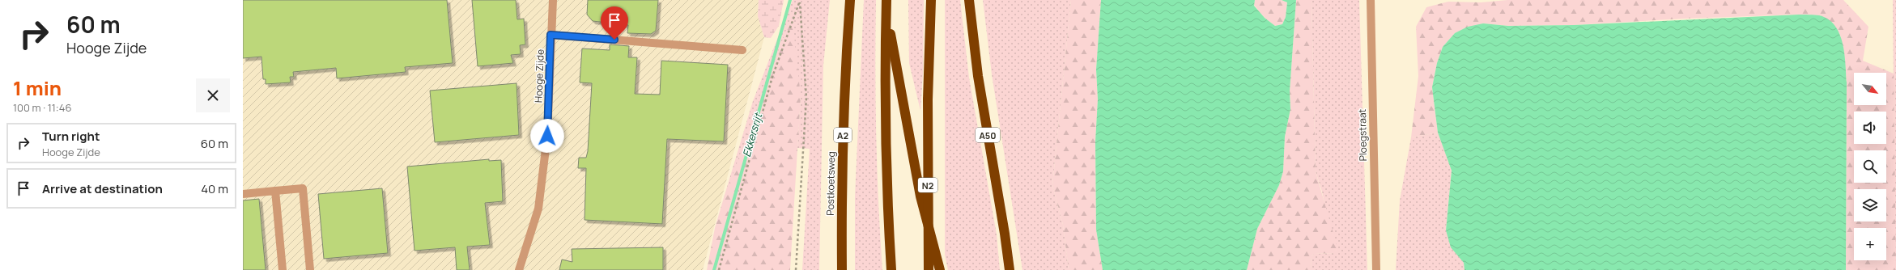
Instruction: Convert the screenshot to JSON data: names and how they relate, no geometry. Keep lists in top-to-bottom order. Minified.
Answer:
{"streets":{"highway":["A2","A50","Postkoetsweg","N2"],"street":["Hooge Zijde","Ploegstraat"]},"water":["Ekkersrijt"],"north":"bottom right","page":{"turn":["60 m","Hooge Zijde"],"heading":["1 min","100 m · 11:46"],"map_buttons":"+","list":[{"name":"Turn right","note":"Hooge Zijde","value":"60 m"},{"name":"Arrive at destination","value":"40 m"}]}}
